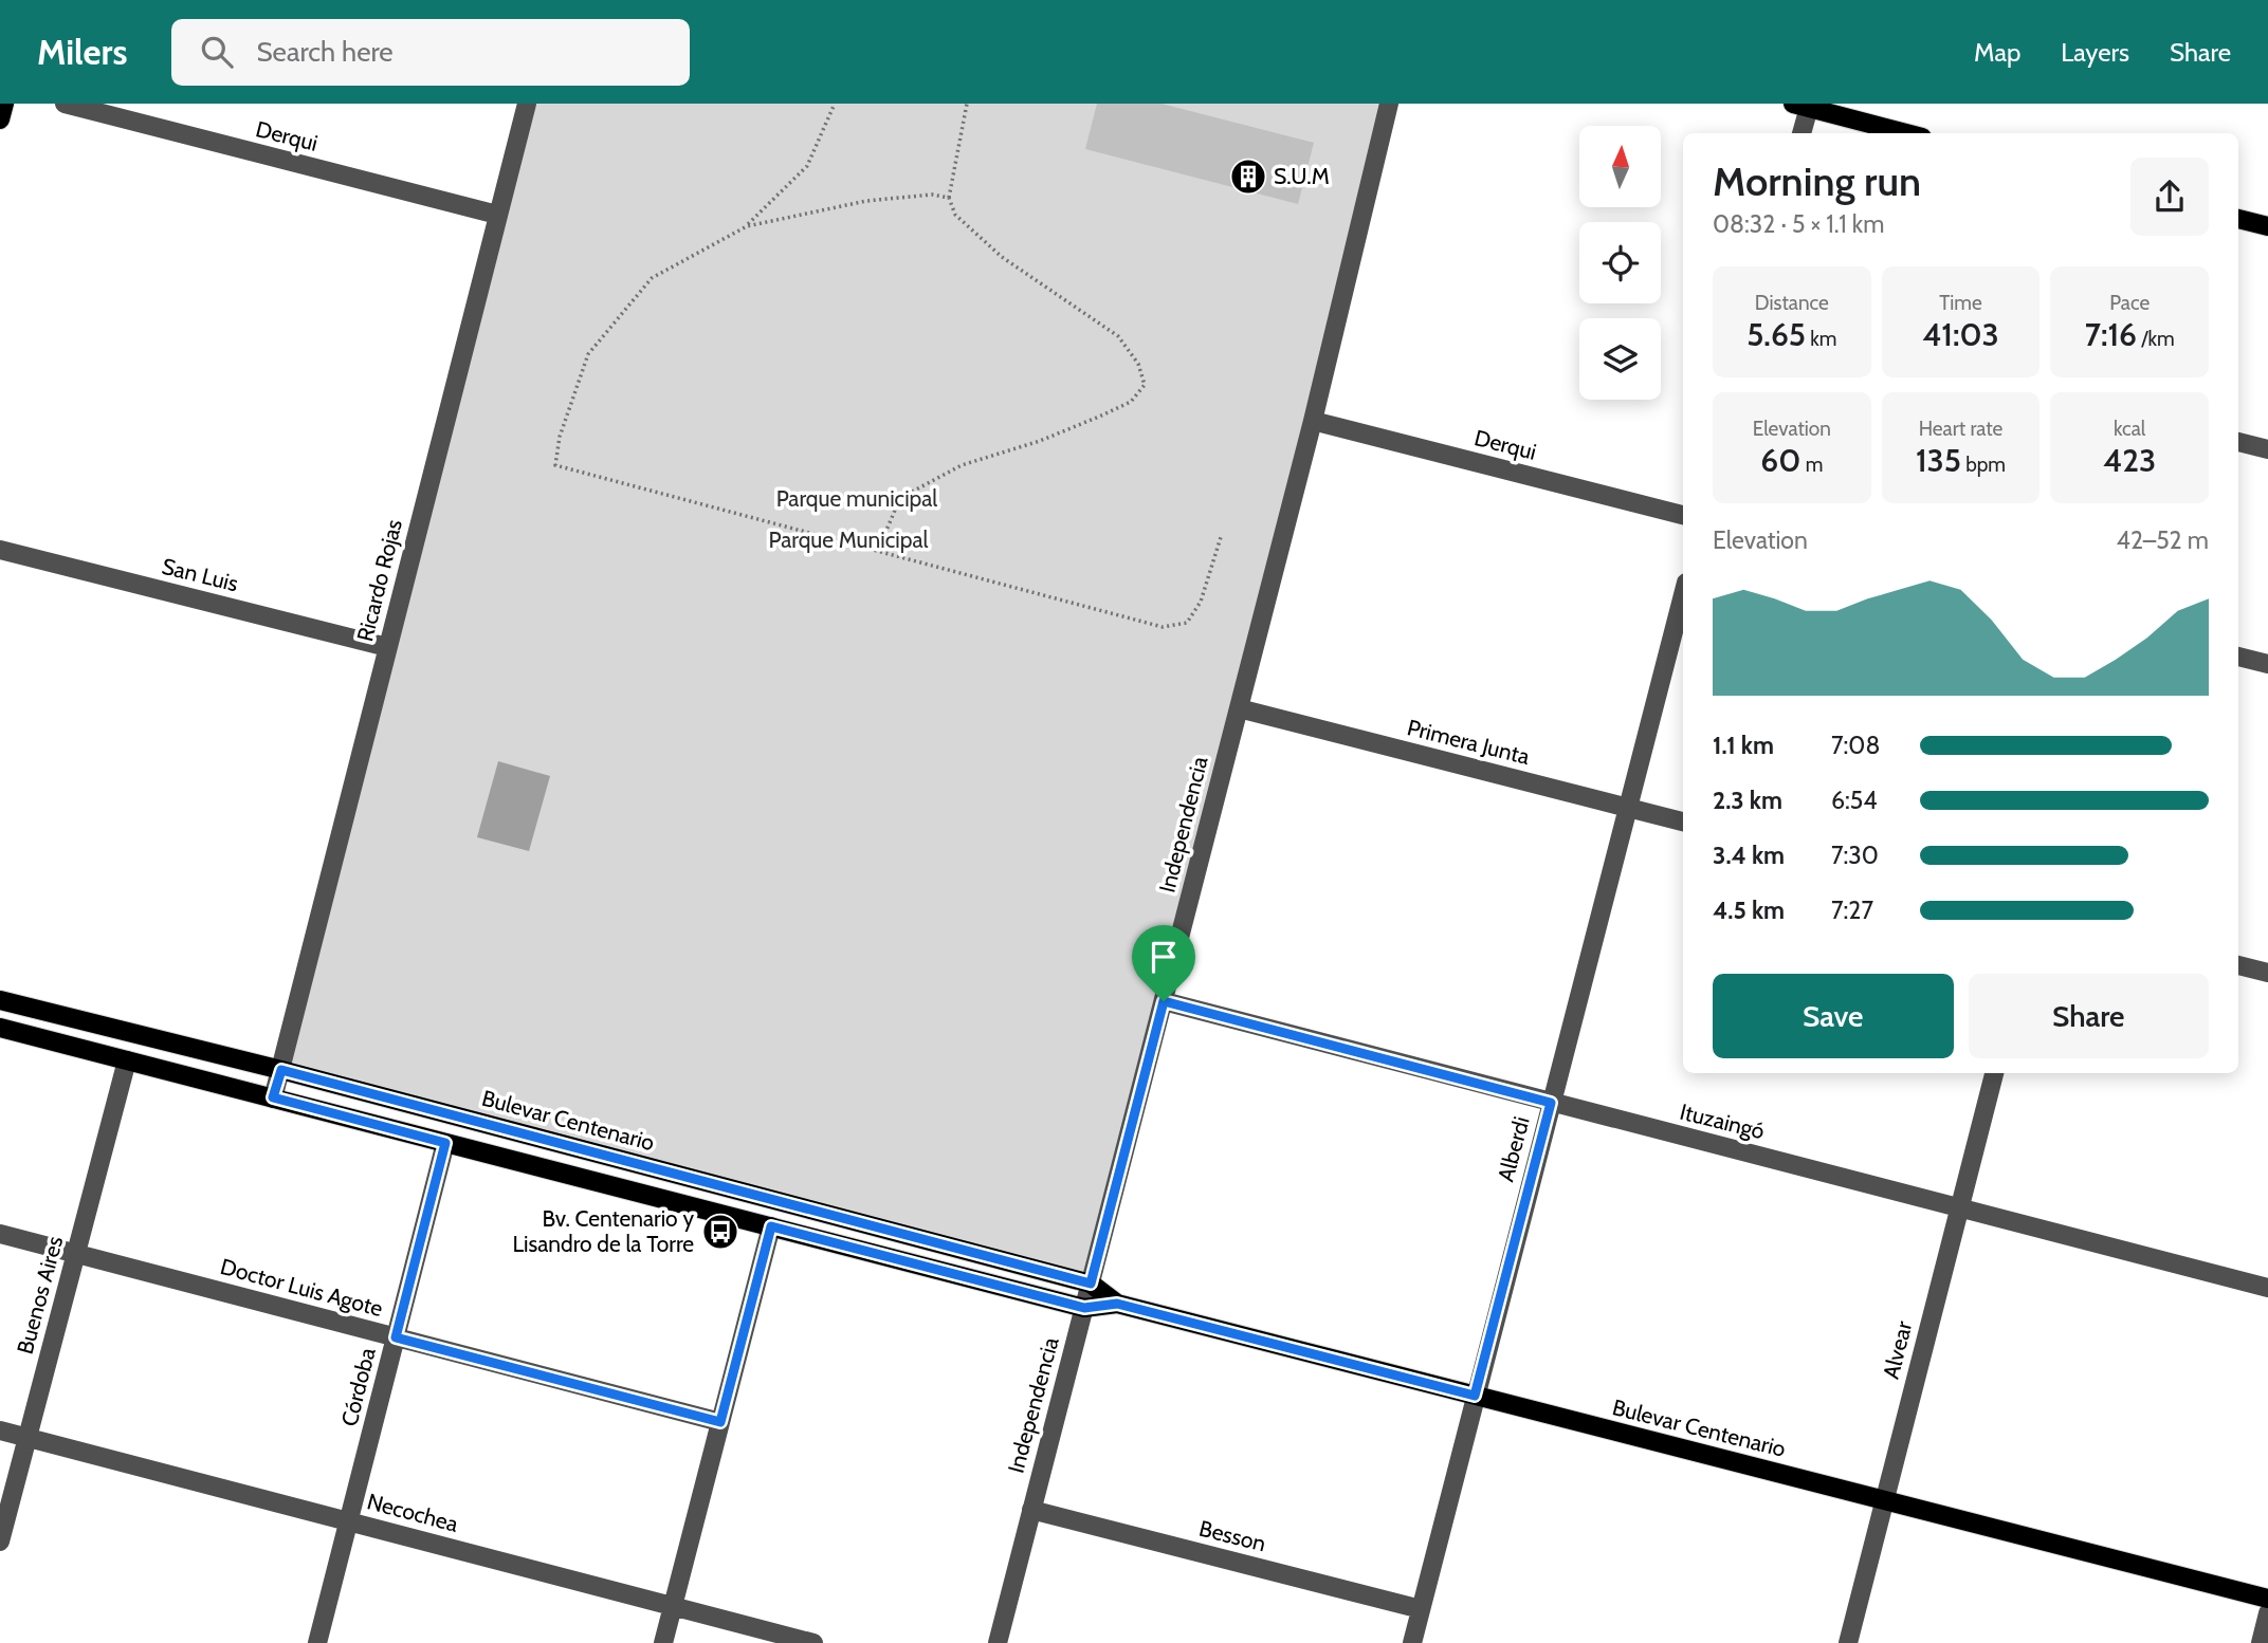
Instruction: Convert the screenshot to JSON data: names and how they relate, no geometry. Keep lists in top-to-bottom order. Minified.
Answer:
{"streets":{"main road":["Bulevar Centenario"],"street":["Derqui","San Luis","Ricardo Rojas","Primera Junta","Independencia","Ituzaingó","Alberdi","Doctor Luis Agote","Buenos Aires","Alvear","Córdoba","Necochea","Besson"]},"crossings":[["Derqui","Ricardo Rojas"],["Derqui","Independencia"],["San Luis","Ricardo Rojas"],["Ricardo Rojas","Bulevar Centenario"],["Primera Junta","Independencia"],["Primera Junta","Alberdi"],["Independencia","Bulevar Centenario"],["Independencia","Ituzaingó"],["Independencia","Besson"],["Bulevar Centenario","Alberdi"],["Bulevar Centenario","Buenos Aires"],["Bulevar Centenario","Alvear"],["Bulevar Centenario","Córdoba"],["Ituzaingó","Alberdi"],["Ituzaingó","Alvear"],["Alberdi","Besson"],["Doctor Luis Agote","Buenos Aires"],["Doctor Luis Agote","Córdoba"],["Buenos Aires","Necochea"],["Córdoba","Necochea"]],"parks":["Parque municipal","Parque Municipal"],"places":{"building":["S.U.M"],"bus stop":["Bv. Centenario y Lisandro de la Torre"]},"north":"top","page":{"header":"Milers","search":"Search here","nav":["Map","Layers","Share"],"heading":["Morning run","08:32 · 5 × 1.1 km"],"stats":[["Distance","5.65 km"],["Time","41:03"],["Pace","7:16 /km"],["Elevation","60 m"],["Heart rate","135 bpm"],["kcal","423"]],"chart":["Elevation","42–52 m"],"list":[{"name":"1.1 km","note":"7:08"},{"name":"2.3 km","note":"6:54"},{"name":"3.4 km","note":"7:30"},{"name":"4.5 km","note":"7:27"}],"buttons":["Save","Share"]}}
